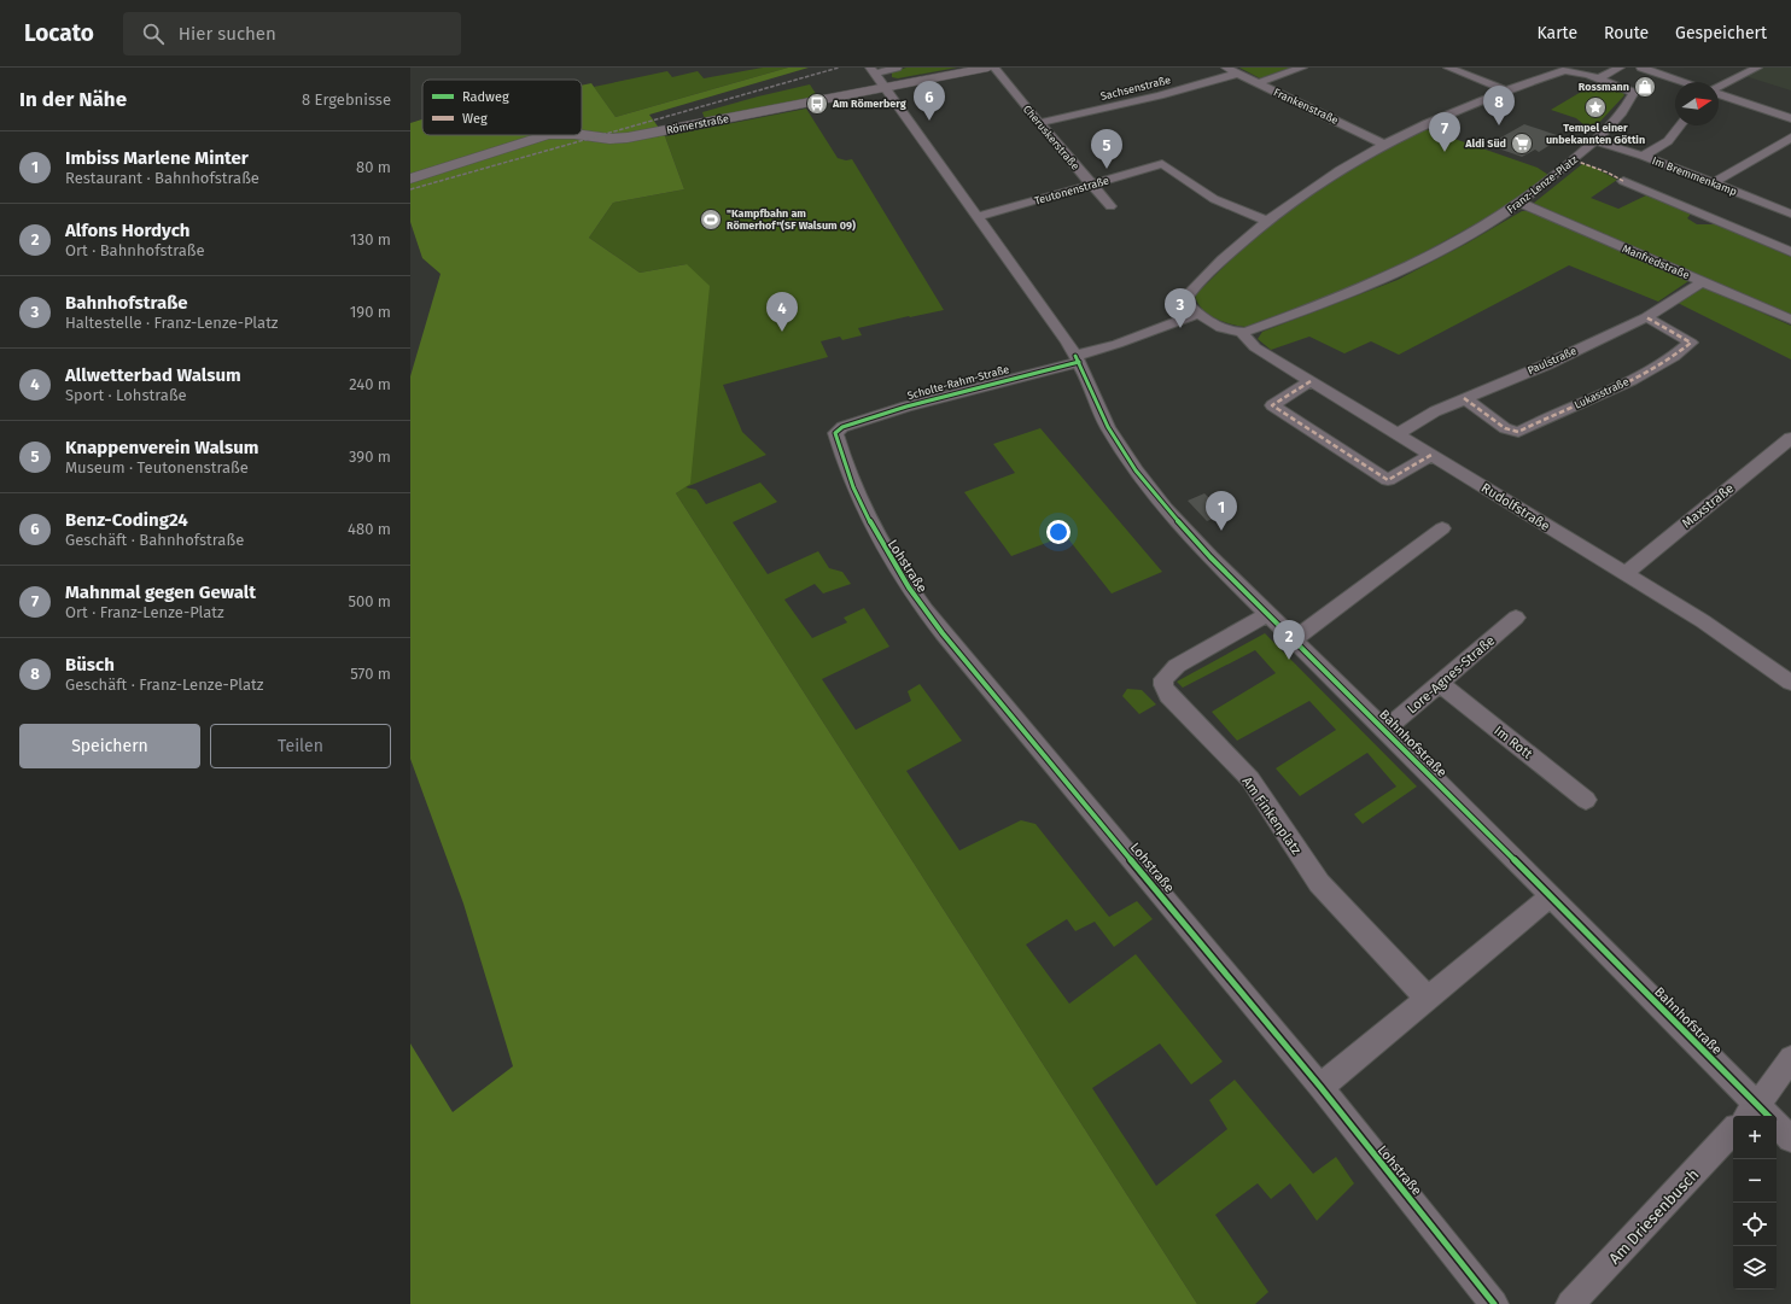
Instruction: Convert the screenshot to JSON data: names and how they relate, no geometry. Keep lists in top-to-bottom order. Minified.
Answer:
{"streets":{"main road":["Römerstraße"],"street":["Sachsenstraße","Frankenstraße","Cheruskerstraße","Im Bremmenkamp","Franz-Lenze-Platz","Teutonenstraße","Manfredstraße","Paulstraße","Scholte-Rahm-Straße","Lukasstraße","Maxstraße","Rudolfstraße","Lohstraße","Lore-Agnes-Straße","Im Rott","Bahnhofstraße","Am Finkenplatz","Am Driesenbusch"]},"crossings":[["Sachsenstraße","Frankenstraße"],["Sachsenstraße","Cheruskerstraße"],["Frankenstraße","Franz-Lenze-Platz"],["Römerstraße","Bahnhofstraße"],["Cheruskerstraße","Teutonenstraße"],["Im Bremmenkamp","Franz-Lenze-Platz"],["Franz-Lenze-Platz","Teutonenstraße"],["Franz-Lenze-Platz","Manfredstraße"],["Franz-Lenze-Platz","Rudolfstraße"],["Teutonenstraße","Bahnhofstraße"],["Manfredstraße","Paulstraße"],["Paulstraße","Lukasstraße"],["Paulstraße","Rudolfstraße"],["Scholte-Rahm-Straße","Lohstraße"],["Scholte-Rahm-Straße","Bahnhofstraße"],["Maxstraße","Rudolfstraße"],["Lore-Agnes-Straße","Im Rott"],["Lore-Agnes-Straße","Bahnhofstraße"],["Bahnhofstraße","Am Finkenplatz"]],"places":{"shop":["Rossmann"],"bus stop":["Am Römerberg"],"place":["Tempel einer unbekannten Göttin"],"supermarket":["Aldi Süd"],"sports":["\"Kampfbahn am Römerhof\"(SF Walsum 09)"]},"legend":["Radweg","Weg"],"north":"right","page":{"header":"Locato","search":"Hier suchen","nav":["Karte","Route","Gespeichert"],"heading":["In der Nähe","8 Ergebnisse"],"pins":["6","8","7","5","3","4","1","2"],"list":[{"mark":"1","name":"Imbiss Marlene Minter","note":"Restaurant · Bahnhofstraße","value":"80 m"},{"mark":"2","name":"Alfons Hordych","note":"Ort · Bahnhofstraße","value":"130 m"},{"mark":"3","name":"Bahnhofstraße","note":"Haltestelle · Franz-Lenze-Platz","value":"190 m"},{"mark":"4","name":"Allwetterbad Walsum","note":"Sport · Lohstraße","value":"240 m"},{"mark":"5","name":"Knappenverein Walsum","note":"Museum · Teutonenstraße","value":"390 m"},{"mark":"6","name":"Benz-Coding24","note":"Geschäft · Bahnhofstraße","value":"480 m"},{"mark":"7","name":"Mahnmal gegen Gewalt","note":"Ort · Franz-Lenze-Platz","value":"500 m"},{"mark":"8","name":"Büsch","note":"Geschäft · Franz-Lenze-Platz","value":"570 m"}],"buttons":["Speichern","Teilen"],"map_buttons":["+","−"]}}
